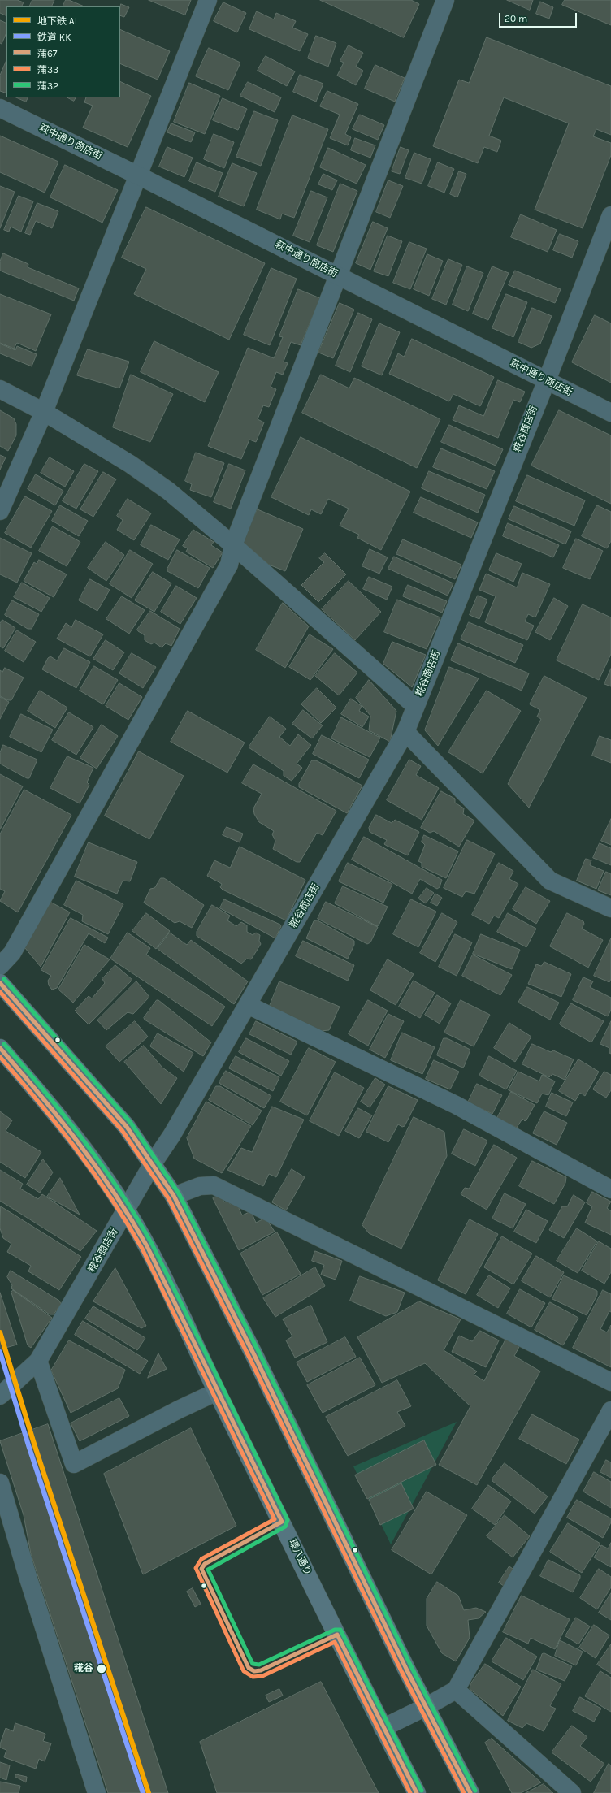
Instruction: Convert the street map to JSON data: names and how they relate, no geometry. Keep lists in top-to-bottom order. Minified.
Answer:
{"streets":{"main road":["環八通り"],"street":["萩中通り商店街","糀谷商店街"]},"crossings":[["萩中通り商店街","糀谷商店街"],["糀谷商店街","環八通り"]],"places":["糀谷"],"lines":["transit line 蒲32","transit line 蒲67","transit line 蒲33","metro line Al","rail line KK"],"legend":["地下鉄 Al","鉄道 KK","蒲67","蒲33","蒲32"],"scale_bar":"20 m"}
